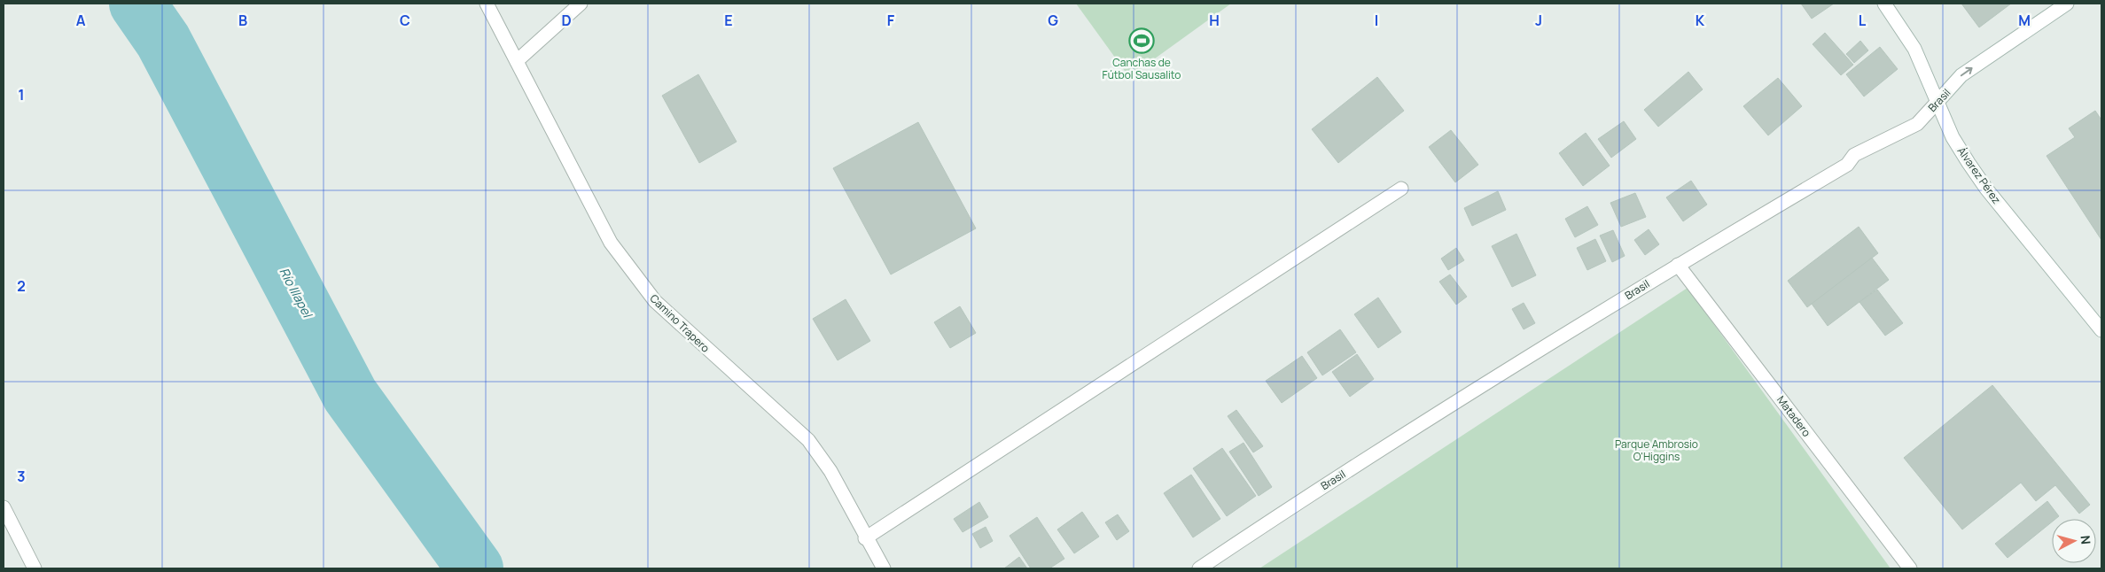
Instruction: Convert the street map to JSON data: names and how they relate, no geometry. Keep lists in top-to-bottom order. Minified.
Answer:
{"streets":{"street":["Brasil","Álvarez Pérez","Camino Trapero","Matadero"]},"crossings":[["Brasil","Álvarez Pérez"],["Brasil","Matadero"]],"water":["Río Illapel"],"parks":["Parque Ambrosio O'Higgins"],"places":{"sports":["Canchas de Fútbol Sausalito"]},"north":"right","grid":{"columns":["A","B","C","D","E","F","G","H","I","J","K","L","M"],"rows":["1","2","3"]}}
